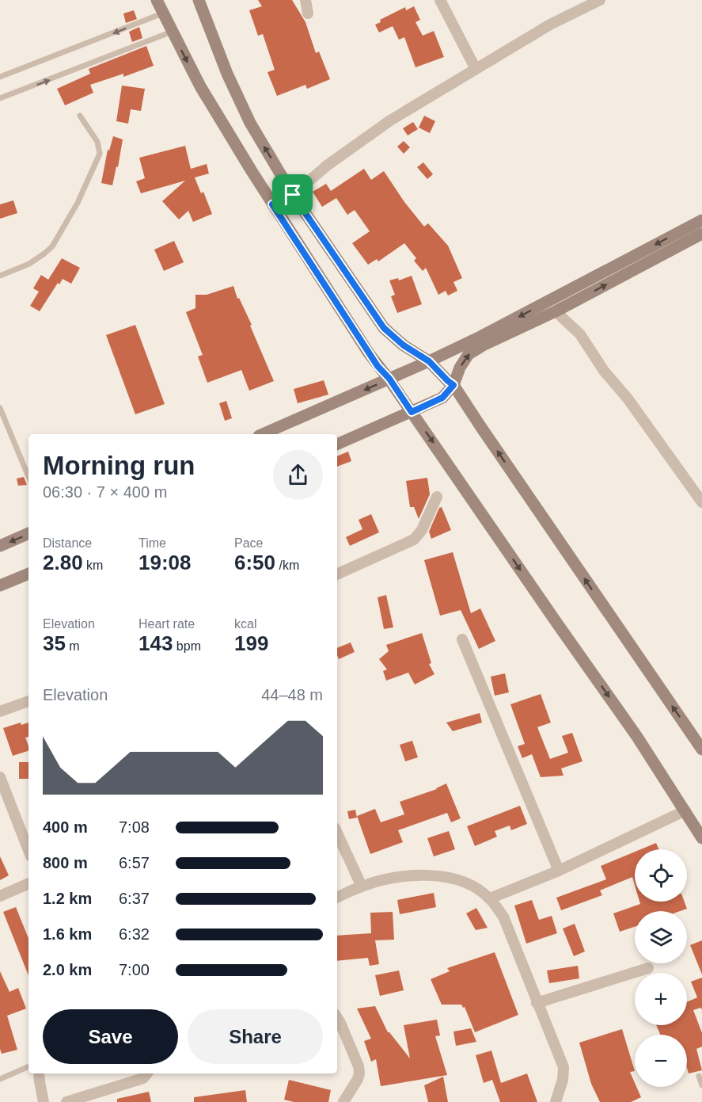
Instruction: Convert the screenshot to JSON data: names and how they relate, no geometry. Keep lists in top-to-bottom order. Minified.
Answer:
{"page":{"heading":["Morning run","06:30 · 7 × 400 m"],"stats":[["Distance","2.80 km"],["Time","19:08"],["Pace","6:50 /km"],["Elevation","35 m"],["Heart rate","143 bpm"],["kcal","199"]],"chart":["Elevation","44–48 m"],"list":[{"name":"400 m","note":"7:08"},{"name":"800 m","note":"6:57"},{"name":"1.2 km","note":"6:37"},{"name":"1.6 km","note":"6:32"},{"name":"2.0 km","note":"7:00"}],"map_buttons":["+","−"],"buttons":["Save","Share"]}}
